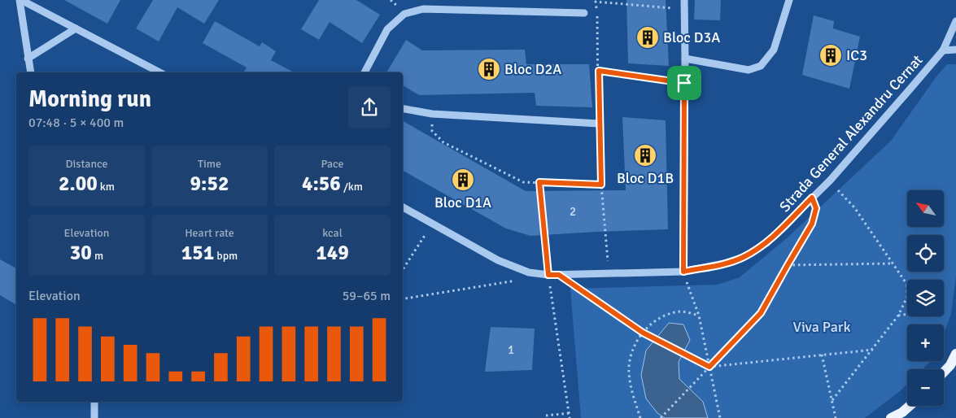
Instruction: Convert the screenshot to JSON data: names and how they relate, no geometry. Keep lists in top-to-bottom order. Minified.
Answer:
{"streets":{"street":["Strada General Alexandru Cernat"]},"parks":["Viva Park"],"places":{"building":["Bloc D3A","IC3","Bloc D2A","Bloc D1B","Bloc D1A"]},"house_numbers":["2","1"],"north":"top left","page":{"heading":["Morning run","07:48 · 5 × 400 m"],"stats":[["Distance","2.00 km"],["Time","9:52"],["Pace","4:56 /km"],["Elevation","30 m"],["Heart rate","151 bpm"],["kcal","149"]],"map_buttons":["+","−"],"chart":["Elevation","59–65 m"]}}
